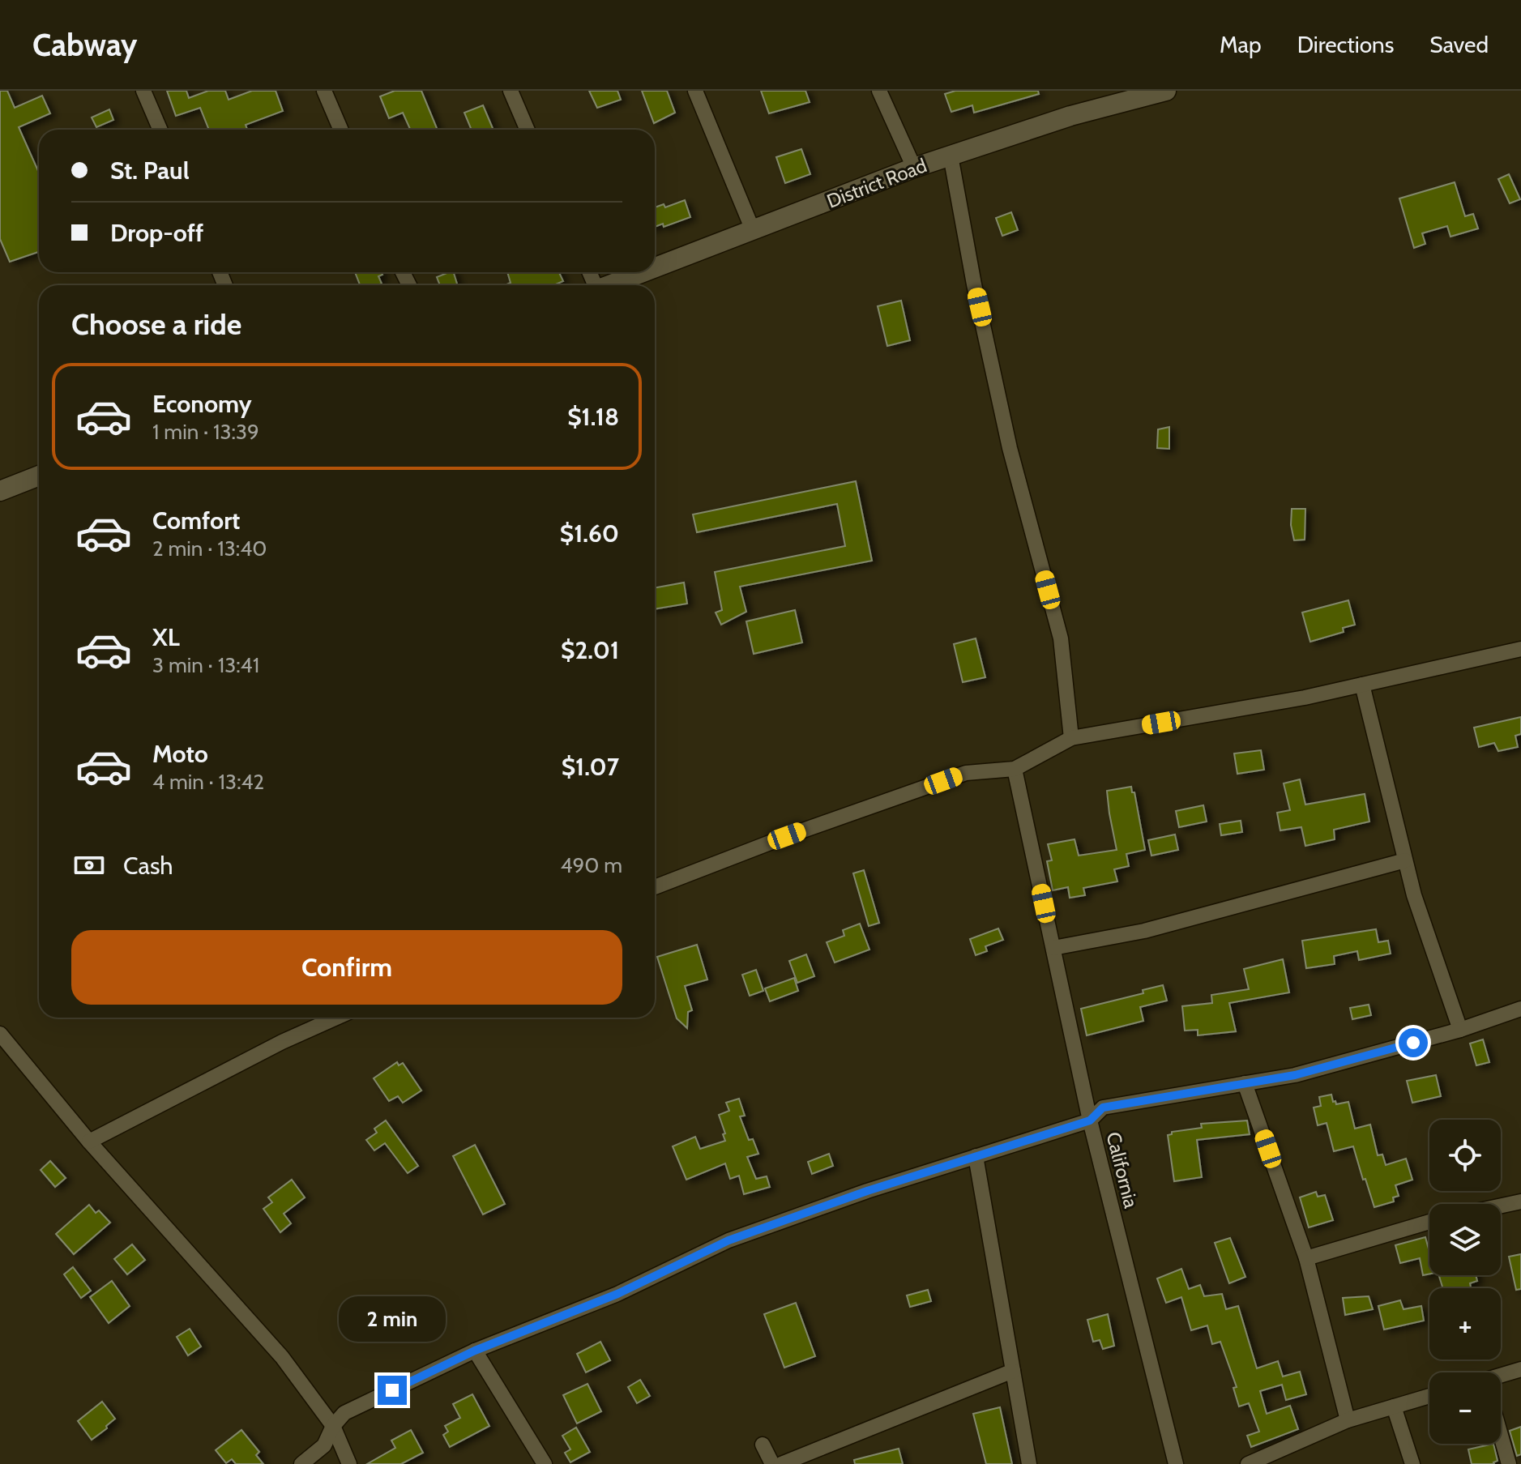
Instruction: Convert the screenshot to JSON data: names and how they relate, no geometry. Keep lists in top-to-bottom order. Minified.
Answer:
{"streets":{"street":["District Road","California"]},"page":{"header":"Cabway","nav":["Map","Directions","Saved"],"banner":["St. Paul","Drop-off"],"heading":"Choose a ride","list":[{"name":"Economy","note":"1 min · 13:39","value":"$1.18"},{"name":"Comfort","note":"2 min · 13:40","value":"$1.60"},{"name":"XL","note":"3 min · 13:41","value":"$2.01"},{"name":"Moto","note":"4 min · 13:42","value":"$1.07"}],"pay":["Cash","490 m"],"buttons":"Confirm","map_buttons":["+","−"],"bubble":"2 min"}}
